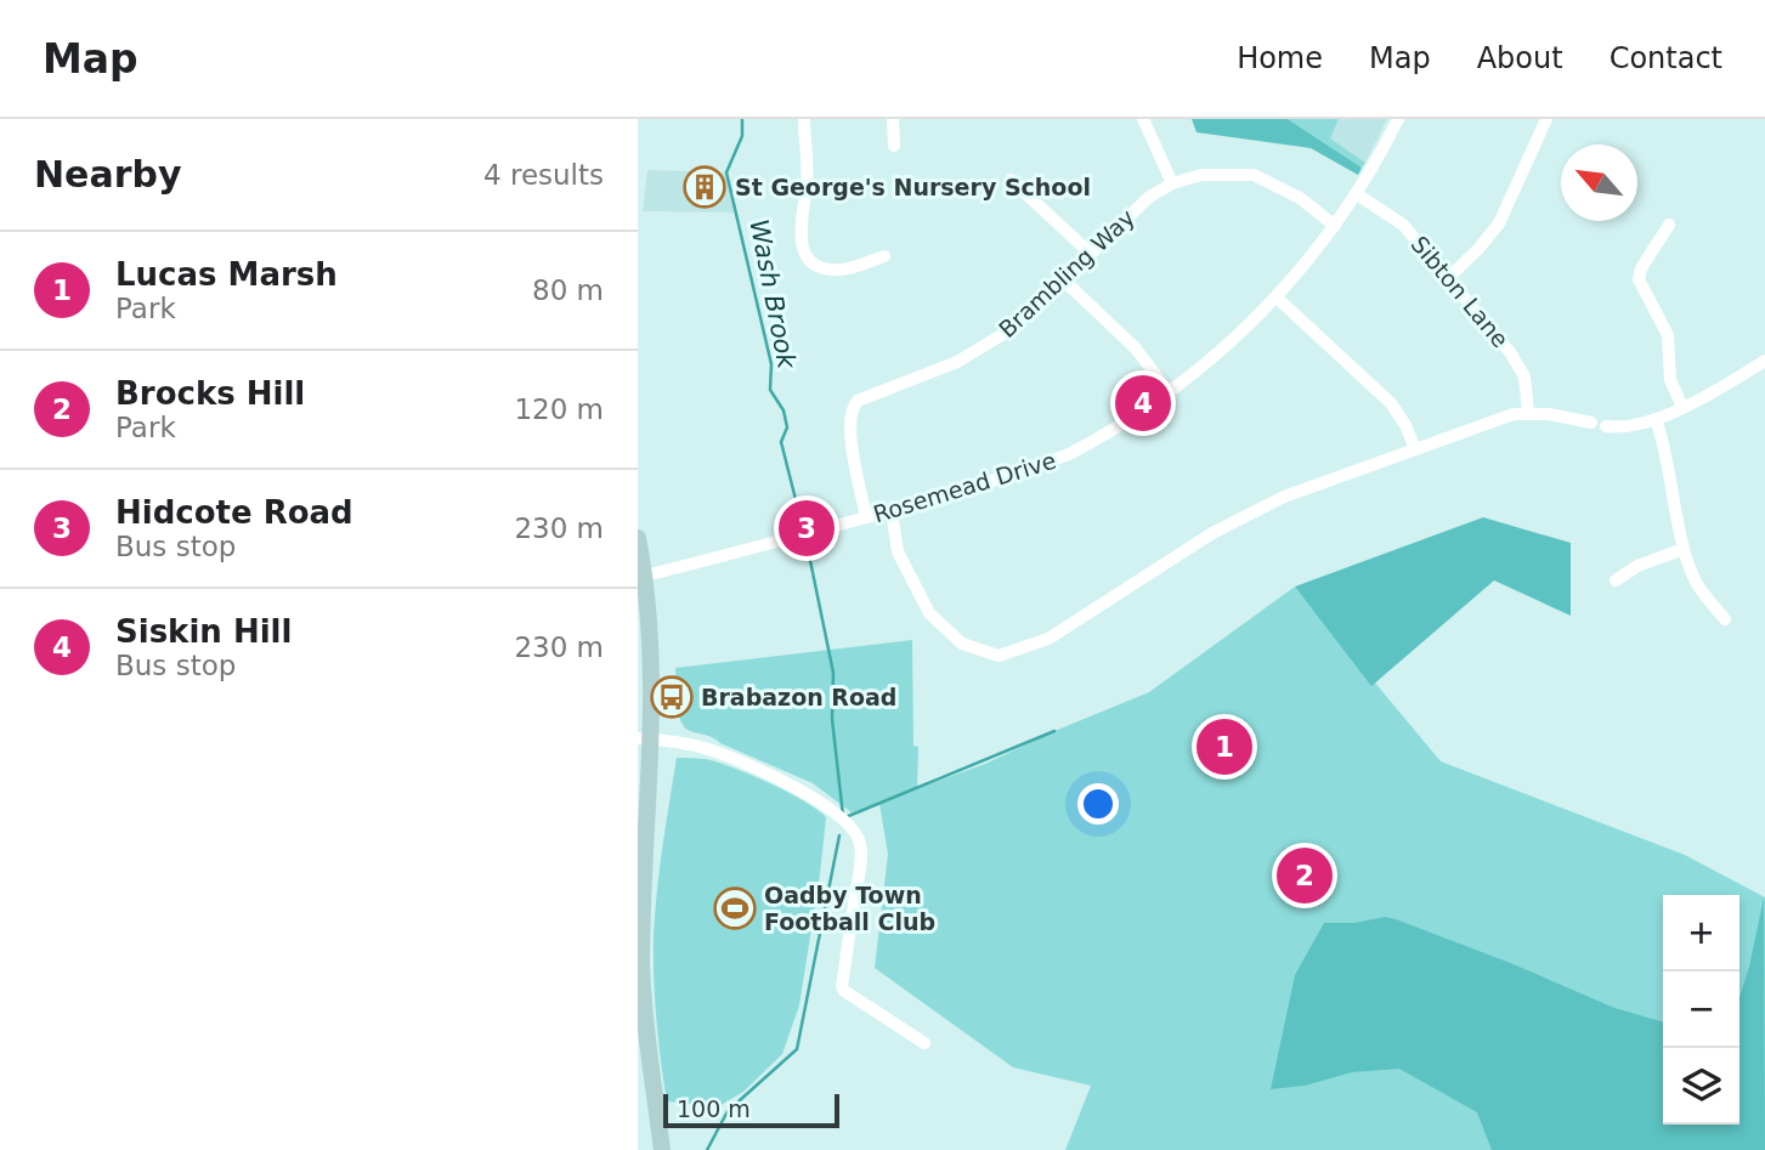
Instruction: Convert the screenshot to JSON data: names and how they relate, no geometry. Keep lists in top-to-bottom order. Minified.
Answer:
{"streets":{"street":["Brambling Way","Sibton Lane","Rosemead Drive"]},"crossings":[["Brambling Way","Rosemead Drive"],["Sibton Lane","Rosemead Drive"]],"water":["Wash Brook"],"places":{"building":["St George's Nursery School"],"bus stop":["Brabazon Road"],"sports":["Oadby Town Football Club"]},"scale_bar":"100 m","north":"top left","page":{"header":"Map","nav":["Home","Map","About","Contact"],"heading":["Nearby","4 results"],"list":[{"mark":"1","name":"Lucas Marsh","note":"Park","value":"80 m"},{"mark":"2","name":"Brocks Hill","note":"Park","value":"120 m"},{"mark":"3","name":"Hidcote Road","note":"Bus stop","value":"230 m"},{"mark":"4","name":"Siskin Hill","note":"Bus stop","value":"230 m"}],"pins":["4","3","1","2"],"map_buttons":["+","−"],"scale":"100 m"}}
